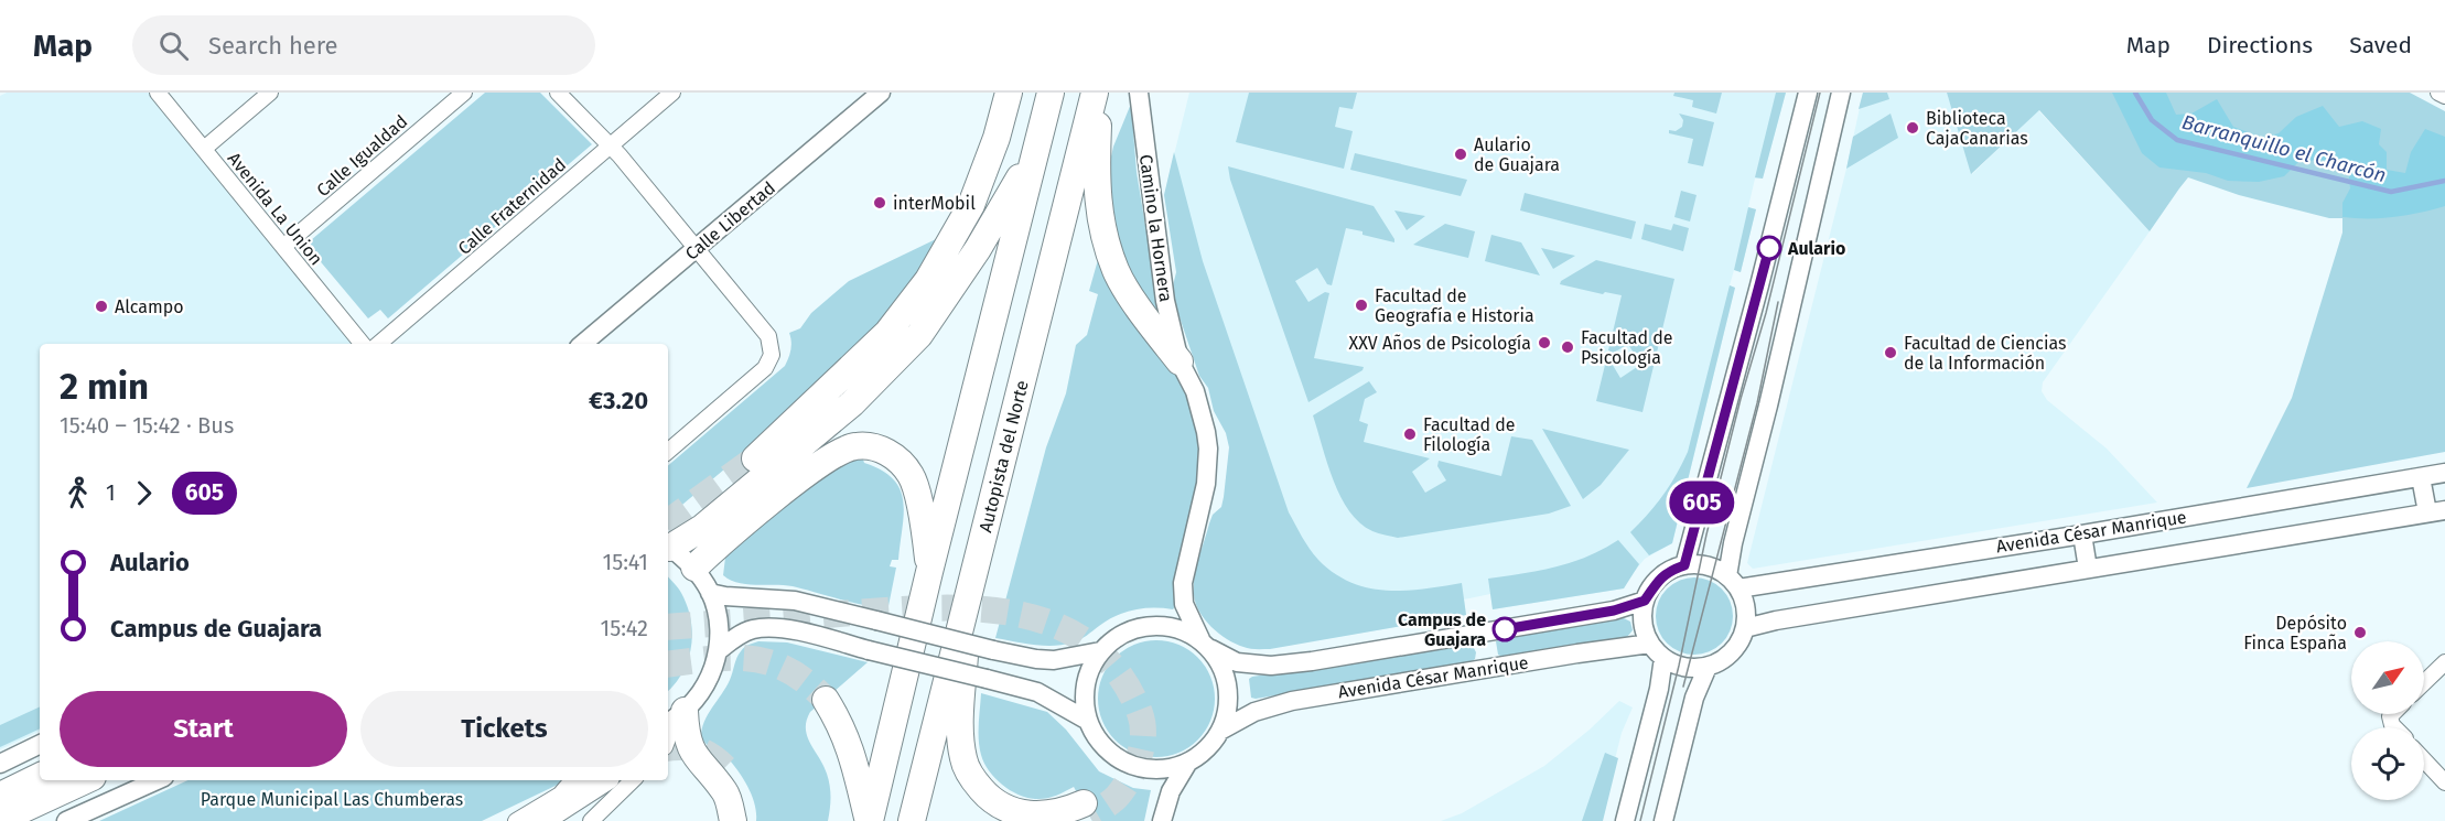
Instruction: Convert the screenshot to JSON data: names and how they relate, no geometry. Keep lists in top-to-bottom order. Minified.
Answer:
{"streets":{"highway":["Autopista del Norte"],"street":["Calle Igualdad","Calle Fraternidad","Avenida La Union","Calle Libertad","Camino la Hornera","Avenida César Manrique"]},"crossings":[["Calle Igualdad","Avenida La Union"],["Camino la Hornera","Avenida César Manrique"]],"water":["Barranquillo el Charcón"],"parks":["Parque Municipal Las Chumberas"],"places":["Biblioteca CajaCanarias","Aulario de Guajara","interMobil","Aulario","Facultad de Geografía e Historia","Alcampo","XXV Años de Psicología","Facultad de Psicología","Facultad de Ciencias de la Información","Facultad de Filología","Campus de Guajara","Depósito Finca España"],"lines":["bus line 605"],"north":"top right","page":{"header":"Map","search":"Search here","nav":["Map","Directions","Saved"],"on_map":"605","heading":["2 min","15:40 – 15:42 · Bus","€3.20"],"legs":["1","605"],"list":[{"name":"Aulario","value":"15:41"},{"name":"Campus de Guajara","value":"15:42"}],"buttons":["Start","Tickets"]}}
